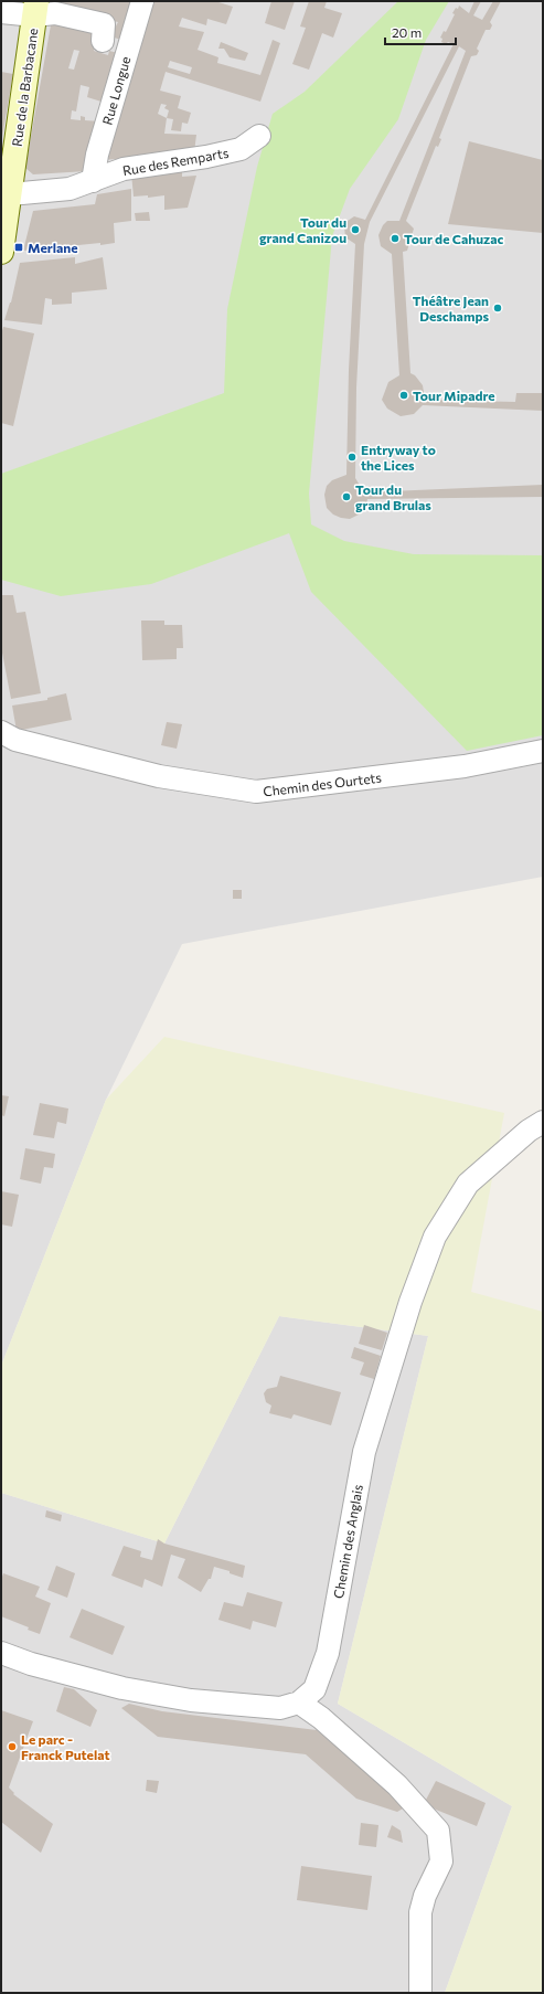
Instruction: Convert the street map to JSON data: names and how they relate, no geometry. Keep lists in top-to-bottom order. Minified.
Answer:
{"streets":{"main road":["Rue de la Barbacane"],"street":["Rue Longue","Rue des Remparts","Chemin des Ourtets","Chemin des Anglais"]},"crossings":[["Rue de la Barbacane","Rue des Remparts"],["Rue Longue","Rue des Remparts"]],"places":{"other":["Tour du grand Canizou","Tour de Cahuzac","Théâtre Jean Deschamps","Tour Mipadre","Entryway to the Lices","Tour du grand Brulas","Le parc - Franck Putelat"],"transit":["Merlane"]},"scale_bar":"20 m"}
